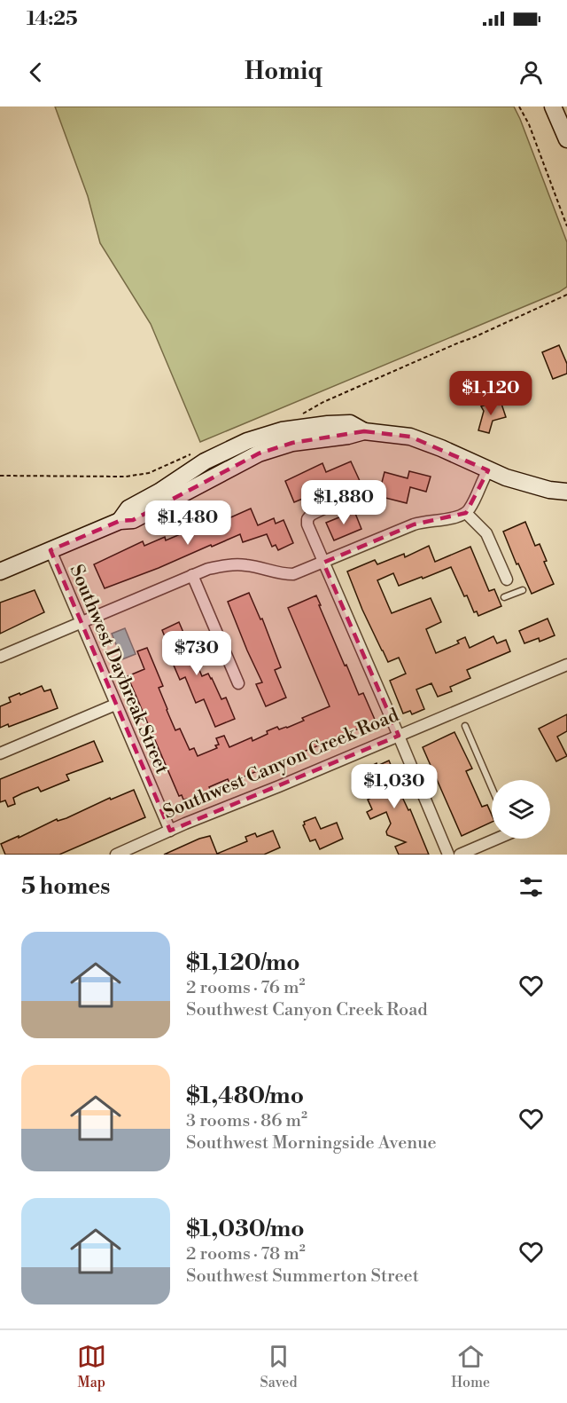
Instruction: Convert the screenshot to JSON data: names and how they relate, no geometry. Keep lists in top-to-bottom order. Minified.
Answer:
{"streets":{"street":["Southwest Daybreak Street","Southwest Canyon Creek Road"]},"crossings":[["Southwest Daybreak Street","Southwest Canyon Creek Road"]],"page":{"status":"14:25","header":"Homiq","price":["$1,120","$1,880","$1,480","$730","$1,030"],"heading":"5 homes","list":[{"name":"$1,120/mo","note":"2 rooms · 76 m² · Southwest Canyon Creek Road"},{"name":"$1,480/mo","note":"3 rooms · 86 m² · Southwest Morningside Avenue"},{"name":"$1,030/mo","note":"2 rooms · 78 m² · Southwest Summerton Street"}],"tabs":["Map","Saved","Home"]}}
